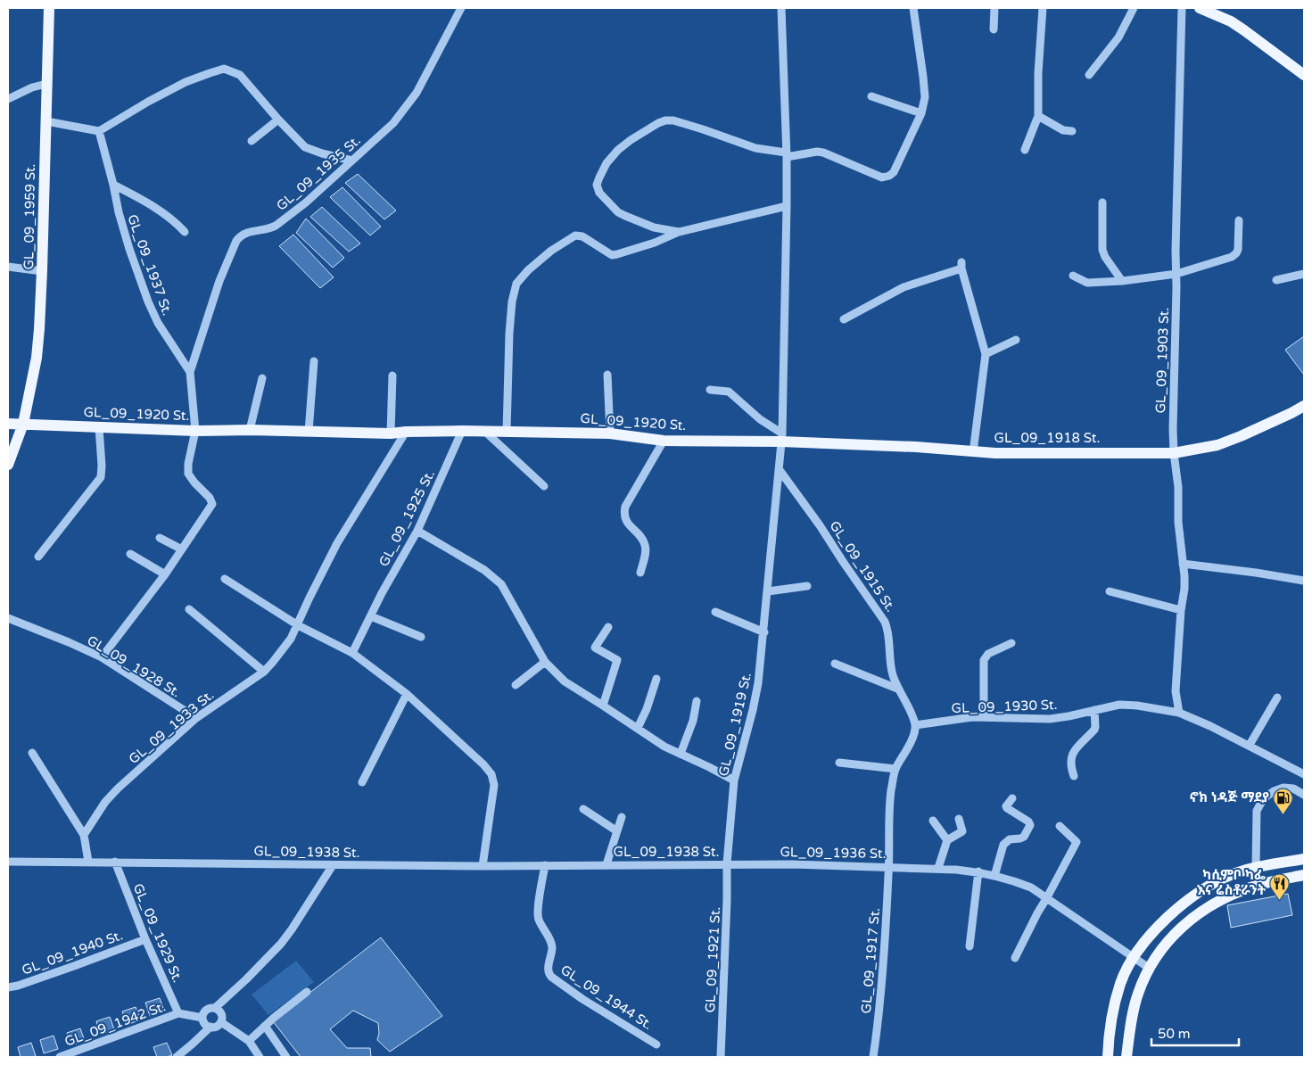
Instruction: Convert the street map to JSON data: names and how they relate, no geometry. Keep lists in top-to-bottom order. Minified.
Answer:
{"streets":{"main road":["GL_09_1959 St.","GL_09_1920 St.","GL_09_1918 St."],"street":["GL_09_1935 St.","GL_09_1937 St.","GL_09_1903 St.","GL_09_1925 St.","GL_09_1915 St.","GL_09_1928 St.","GL_09_1930 St.","GL_09_1919 St.","GL_09_1933 St.","GL_09_1938 St.","GL_09_1936 St.","GL_09_1929 St.","GL_09_1940 St.","GL_09_1921 St.","GL_09_1917 St.","GL_09_1944 St.","GL_09_1942 St."]},"crossings":[["GL_09_1935 St.","GL_09_1937 St."],["GL_09_1959 St.","GL_09_1920 St."],["GL_09_1903 St.","GL_09_1918 St."],["GL_09_1903 St.","GL_09_1930 St."],["GL_09_1920 St.","GL_09_1918 St."],["GL_09_1920 St.","GL_09_1925 St."],["GL_09_1920 St.","GL_09_1919 St."],["GL_09_1920 St.","GL_09_1933 St."],["GL_09_1918 St.","GL_09_1919 St."],["GL_09_1915 St.","GL_09_1930 St."],["GL_09_1915 St.","GL_09_1919 St."],["GL_09_1928 St.","GL_09_1933 St."],["GL_09_1919 St.","GL_09_1938 St."],["GL_09_1919 St.","GL_09_1936 St."],["GL_09_1919 St.","GL_09_1921 St."],["GL_09_1938 St.","GL_09_1936 St."],["GL_09_1938 St.","GL_09_1929 St."],["GL_09_1938 St.","GL_09_1921 St."],["GL_09_1938 St.","GL_09_1944 St."],["GL_09_1936 St.","GL_09_1921 St."],["GL_09_1936 St.","GL_09_1917 St."],["GL_09_1929 St.","GL_09_1940 St."],["GL_09_1929 St.","GL_09_1942 St."]],"places":{"fuel station":["ኖክ ነዳጅ ማደያ"],"restaurant":["ካሲምቦ ካፌ እና ሬስቶራንት"]},"scale_bar":"50 m"}
